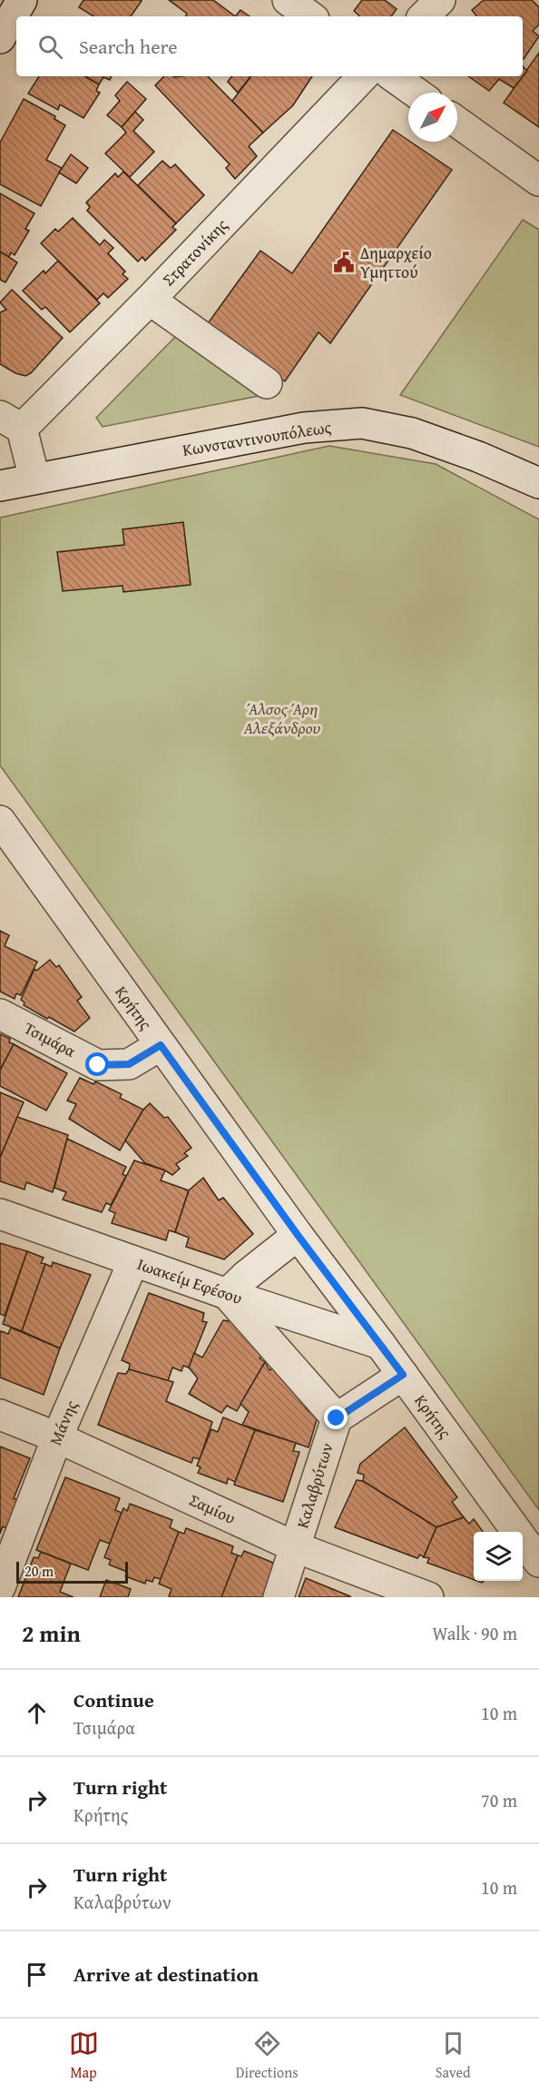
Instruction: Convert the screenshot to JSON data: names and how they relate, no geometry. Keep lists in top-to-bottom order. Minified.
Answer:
{"streets":{"street":["Στρατονίκης","Κωνσταντινουπόλεως","Κρήτης","Τσιμάρα","Ιωακείμ Εφέσου","Μάνης","Καλαβρύτων","Σαμίου"]},"crossings":[["Κρήτης","Τσιμάρα"],["Κρήτης","Ιωακείμ Εφέσου"],["Ιωακείμ Εφέσου","Μάνης"],["Μάνης","Σαμίου"],["Καλαβρύτων","Σαμίου"]],"parks":["Άλσος Άρη Αλεξάνδρου"],"places":{"public building":["Δημαρχείο Υμηττού"]},"scale_bar":"20 m","north":"top right","page":{"search":"Search here","scale":"20 m","heading":["2 min","Walk · 90 m"],"list":[["Continue","Τσιμάρα","10 m"],["Turn right","Κρήτης","70 m"],["Turn right","Καλαβρύτων","10 m"],"Arrive at destination"],"nav":["Map","Directions","Saved"]}}
